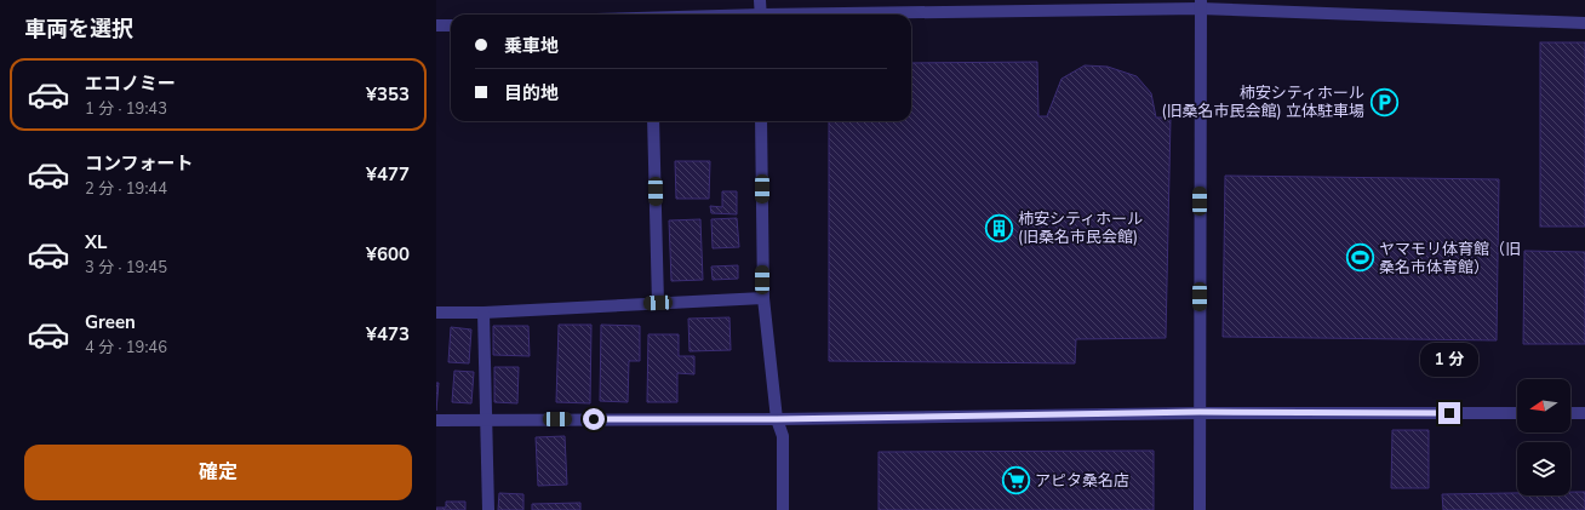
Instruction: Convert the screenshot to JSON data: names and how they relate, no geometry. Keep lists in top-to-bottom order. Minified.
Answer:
{"places":{"parking":["柿安シティホール (旧桑名市民会館) 立体駐車場"],"building":["柿安シティホール (旧桑名市民会館)"],"sports":["ヤマモリ体育館（旧 桑名市体育館）"],"supermarket":["アピタ桑名店"]},"north":"left","page":{"heading":"車両を選択","banner":["乗車地","目的地"],"list":[{"name":"エコノミー","note":"1 分 · 19:43","value":"¥353"},{"name":"コンフォート","note":"2 分 · 19:44","value":"¥477"},{"name":"XL","note":"3 分 · 19:45","value":"¥600"},{"name":"Green","note":"4 分 · 19:46","value":"¥473"}],"bubble":"1 分","buttons":"確定"}}
